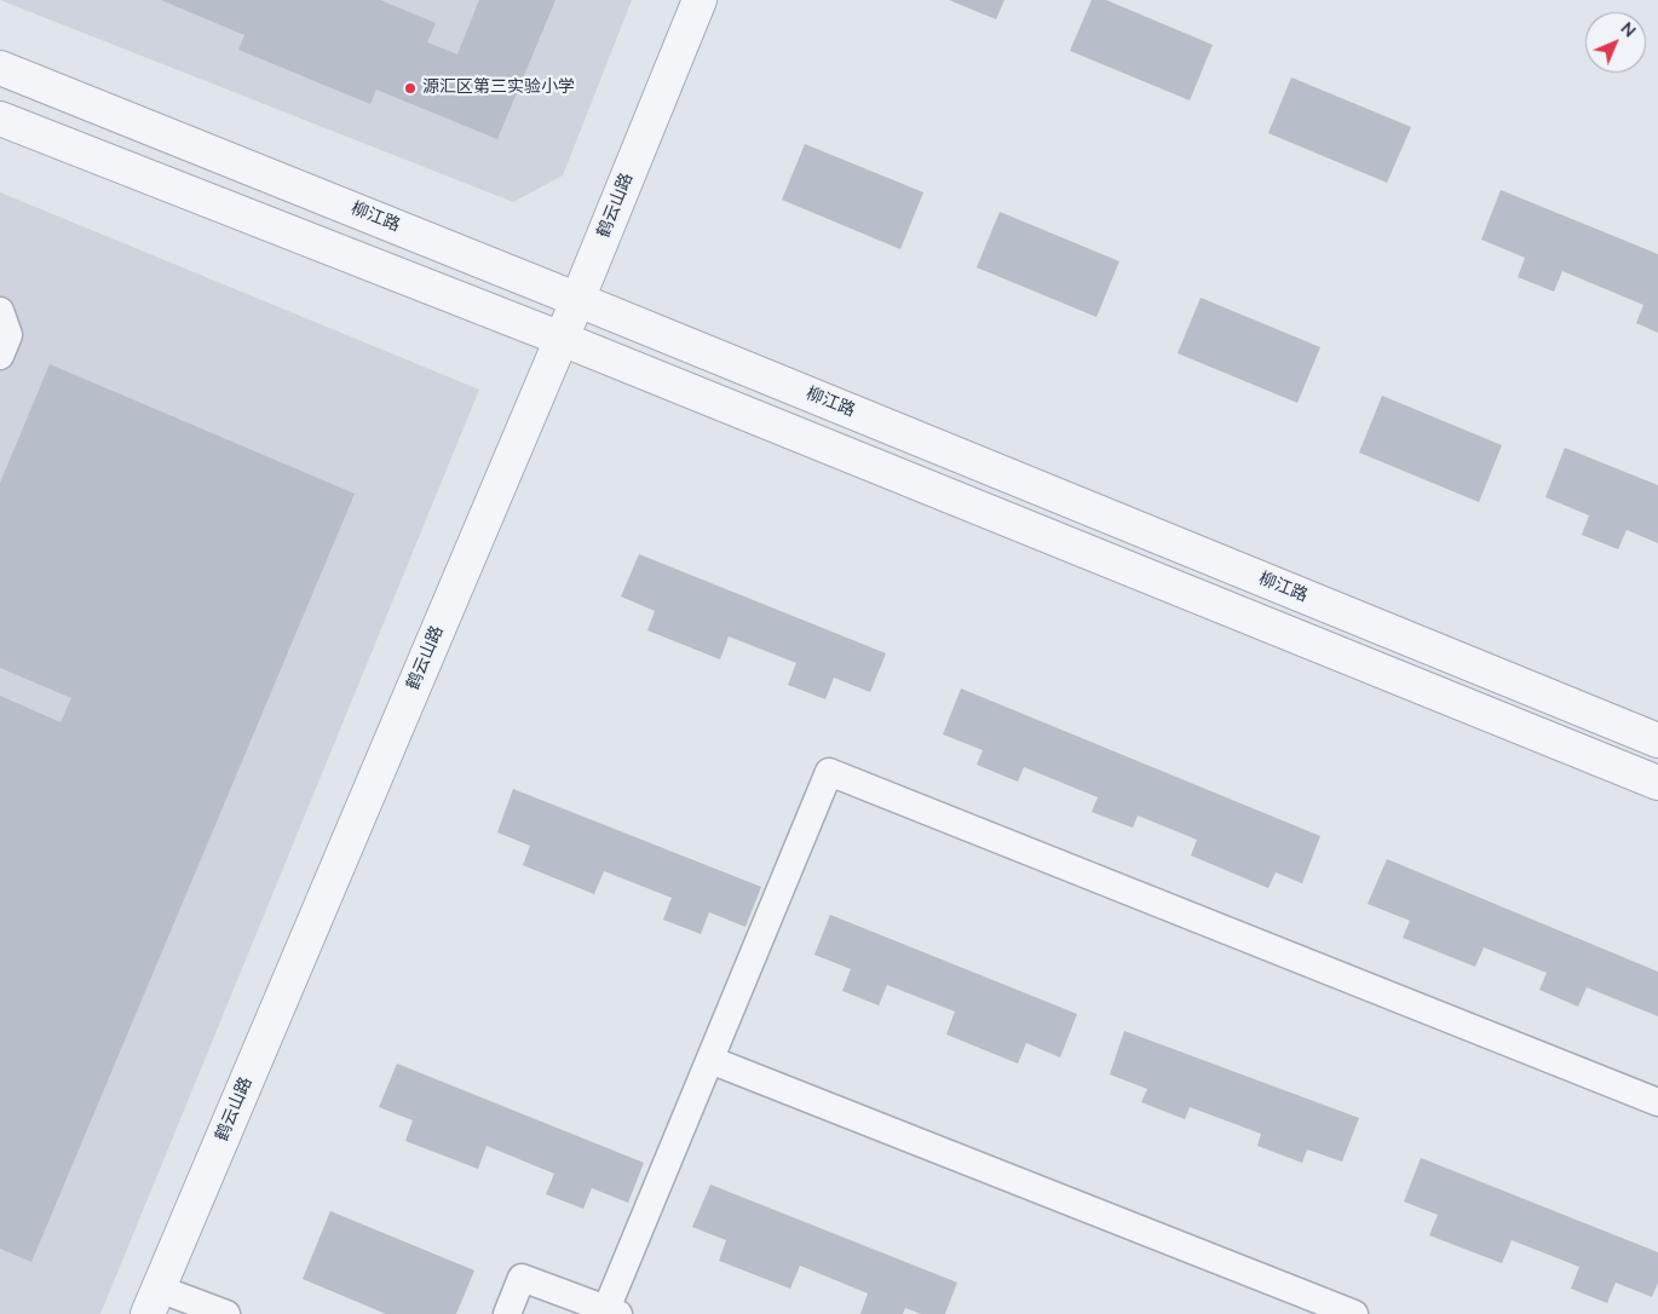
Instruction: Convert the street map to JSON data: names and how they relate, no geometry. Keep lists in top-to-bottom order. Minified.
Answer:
{"streets":{"street":["鹤云山路","柳江路"]},"crossings":[["鹤云山路","柳江路"]],"places":["源汇区第三实验小学"],"north":"top right"}
